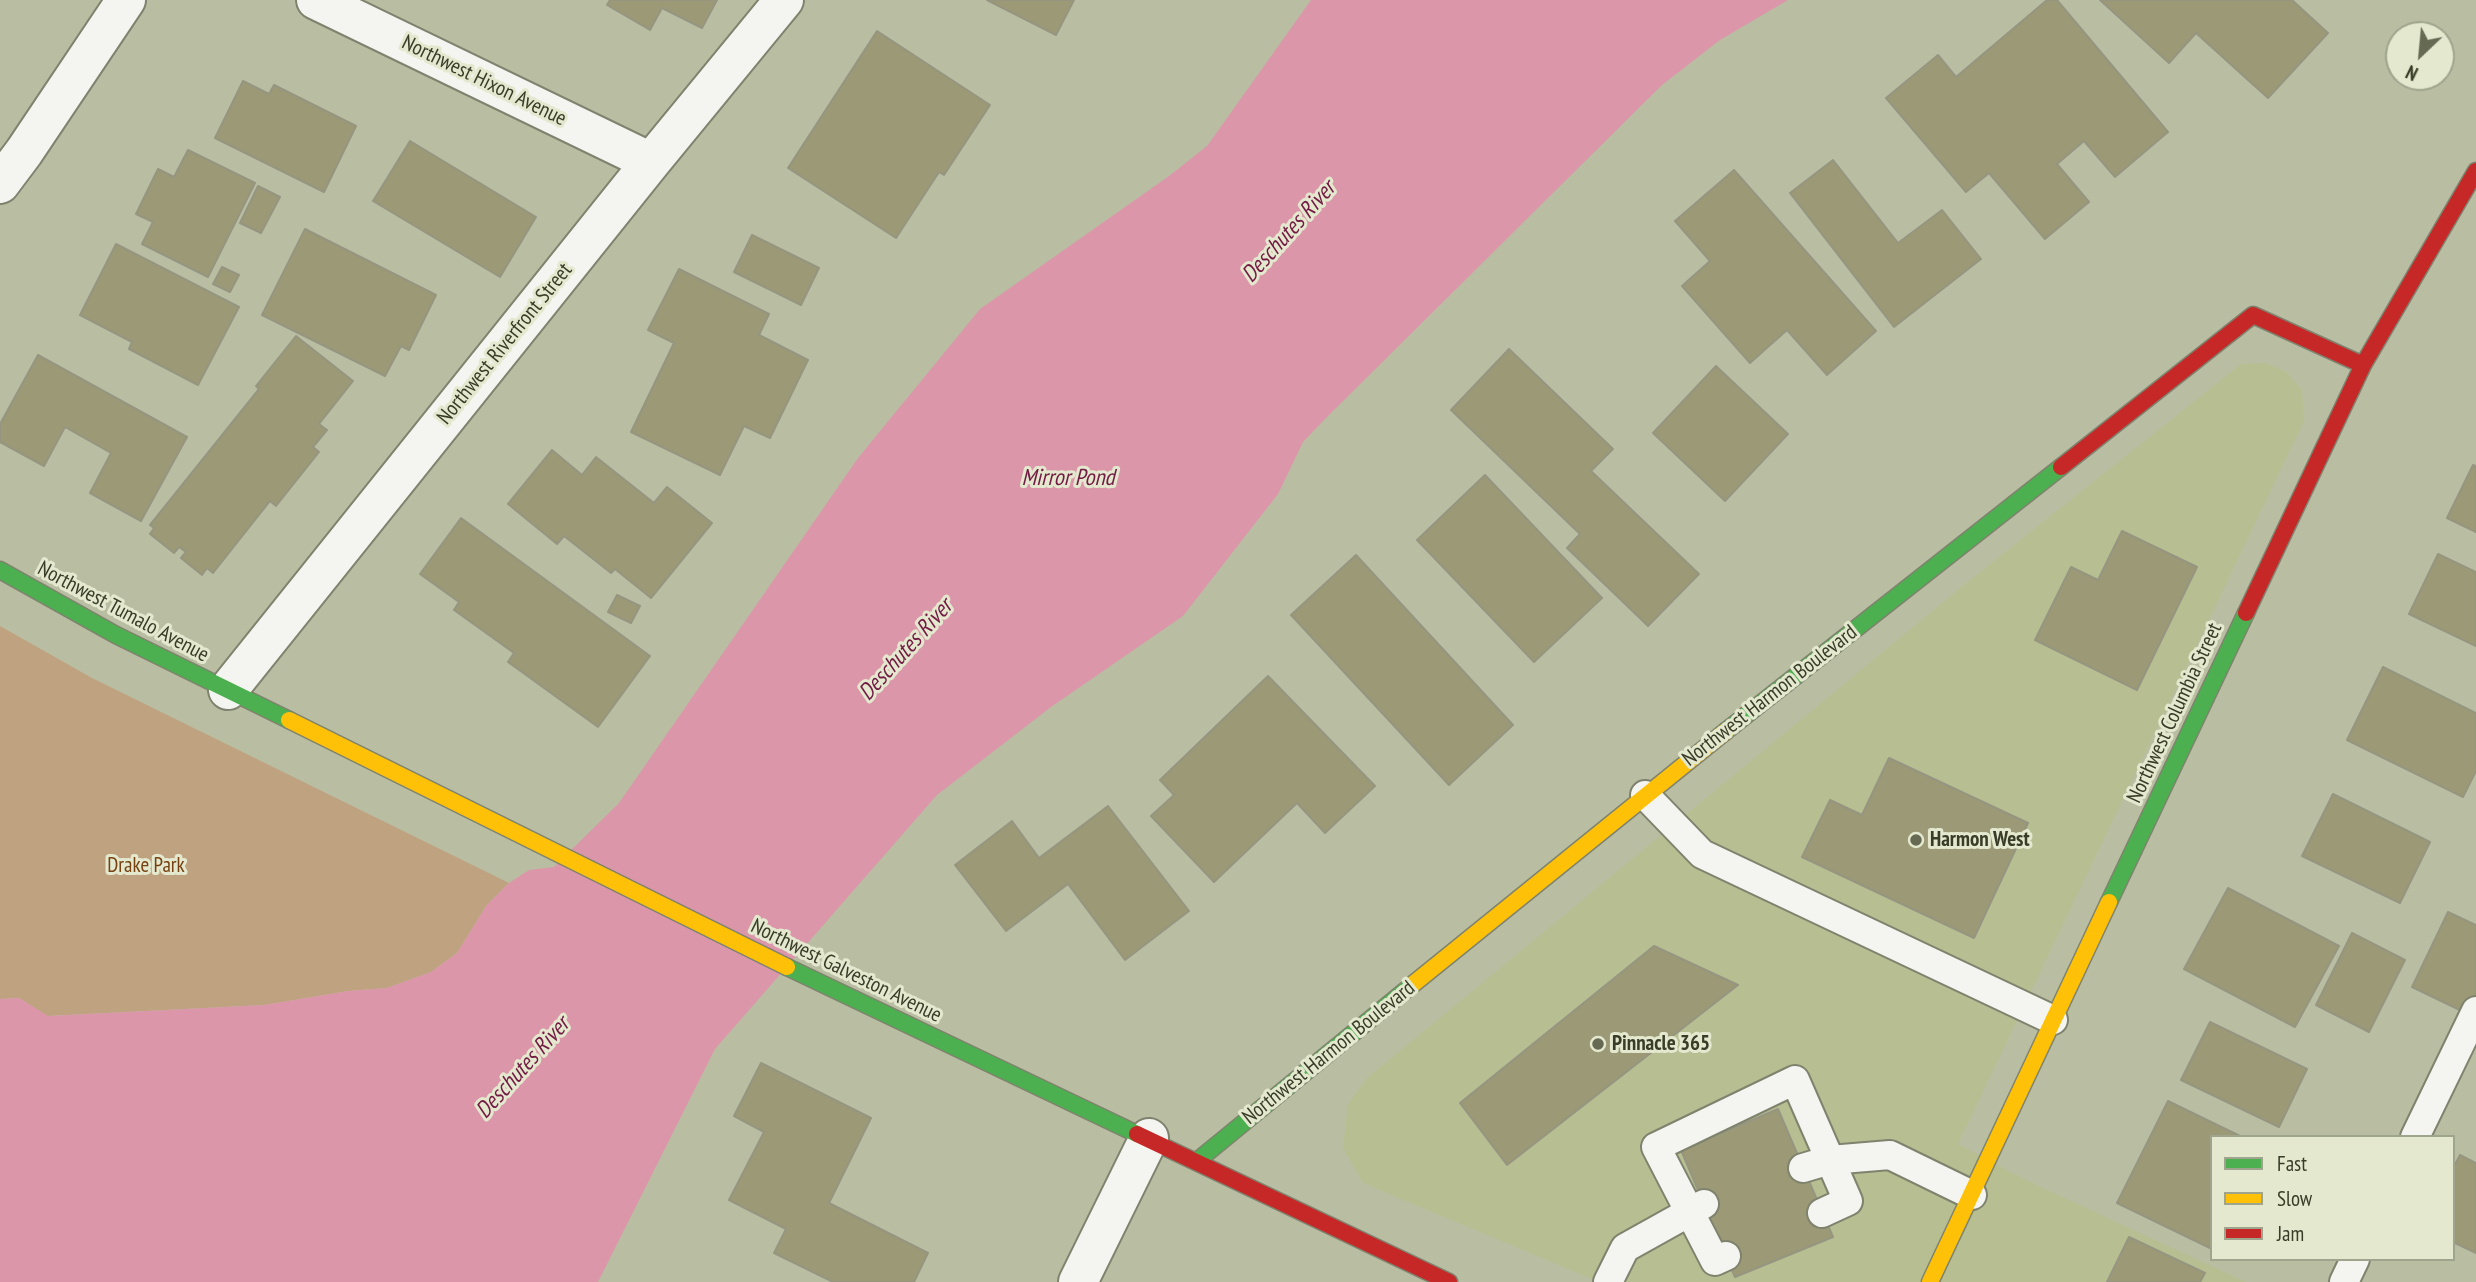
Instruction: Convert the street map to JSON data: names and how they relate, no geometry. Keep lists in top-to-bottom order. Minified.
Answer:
{"streets":{"street":["Northwest Hixon Avenue","Northwest Riverfront Street","Northwest Tumalo Avenue","Northwest Harmon Boulevard","Northwest Columbia Street","Northwest Galveston Avenue"]},"crossings":[["Northwest Hixon Avenue","Northwest Riverfront Street"],["Northwest Riverfront Street","Northwest Tumalo Avenue"],["Northwest Riverfront Street","Northwest Galveston Avenue"],["Northwest Tumalo Avenue","Northwest Galveston Avenue"],["Northwest Harmon Boulevard","Northwest Columbia Street"],["Northwest Harmon Boulevard","Northwest Galveston Avenue"]],"water":["Deschutes River","Mirror Pond"],"parks":["Drake Park"],"places":["Harmon West","Pinnacle 365"],"legend":["Fast","Slow","Jam"],"north":"bottom left"}
